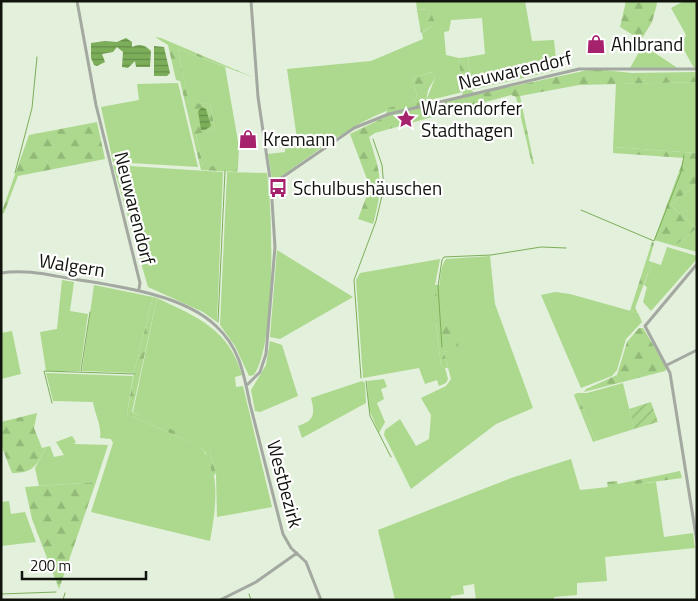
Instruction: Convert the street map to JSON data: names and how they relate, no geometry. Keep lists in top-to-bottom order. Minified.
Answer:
{"streets":{"street":["Neuwarendorf","Walgern","Westbezirk"]},"crossings":[["Neuwarendorf","Walgern"],["Neuwarendorf","Westbezirk"]],"places":{"shop":["Ahlbrand","Kremann"],"place":["Warendorfer Stadthagen"],"bus stop":["Schulbushäuschen"]},"scale_bar":"200 m"}
